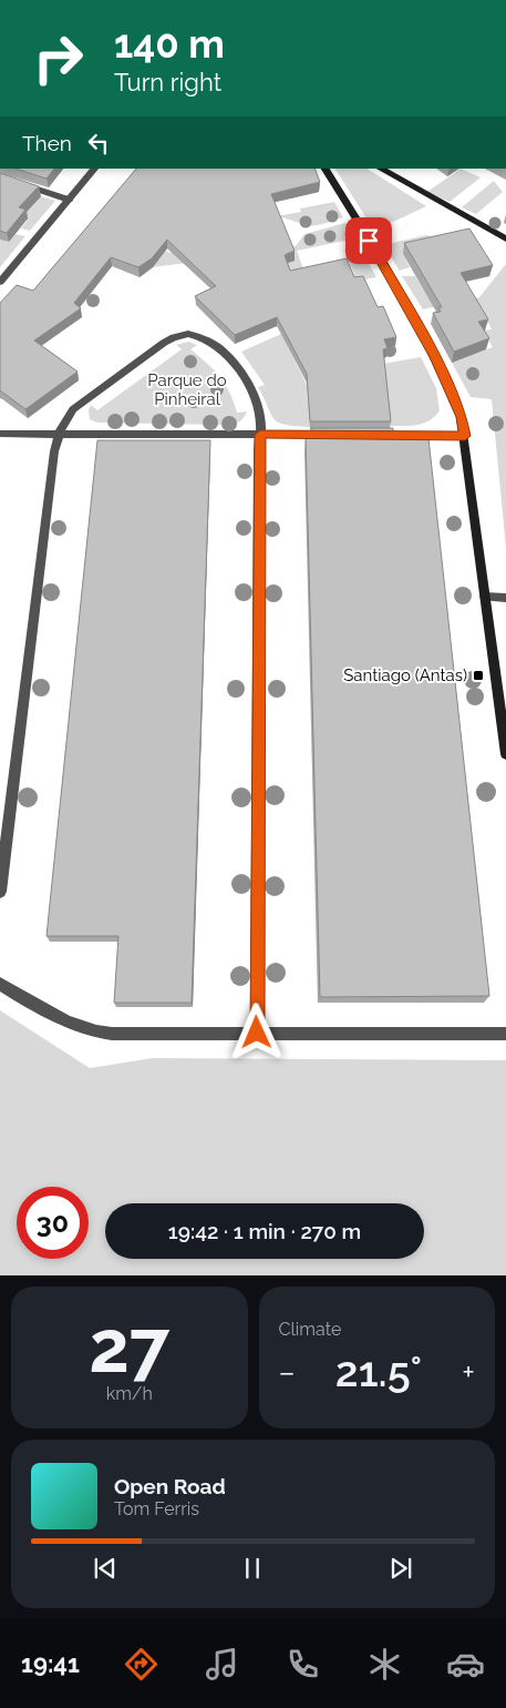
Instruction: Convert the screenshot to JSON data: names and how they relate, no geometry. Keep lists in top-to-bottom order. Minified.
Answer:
{"parks":["Parque do Pinheiral"],"places":{"transit":["Santiago (Antas)"]},"page":{"turn":["140 m","Turn right"],"then":"Then","limit":"30","trip":"19:42 · 1 min · 270 m","tile":[["27","km/h"],"Climate"],"heat":["−","21.5°","+"],"song":["Open Road","Tom Ferris"],"tabs":"19:41"}}
